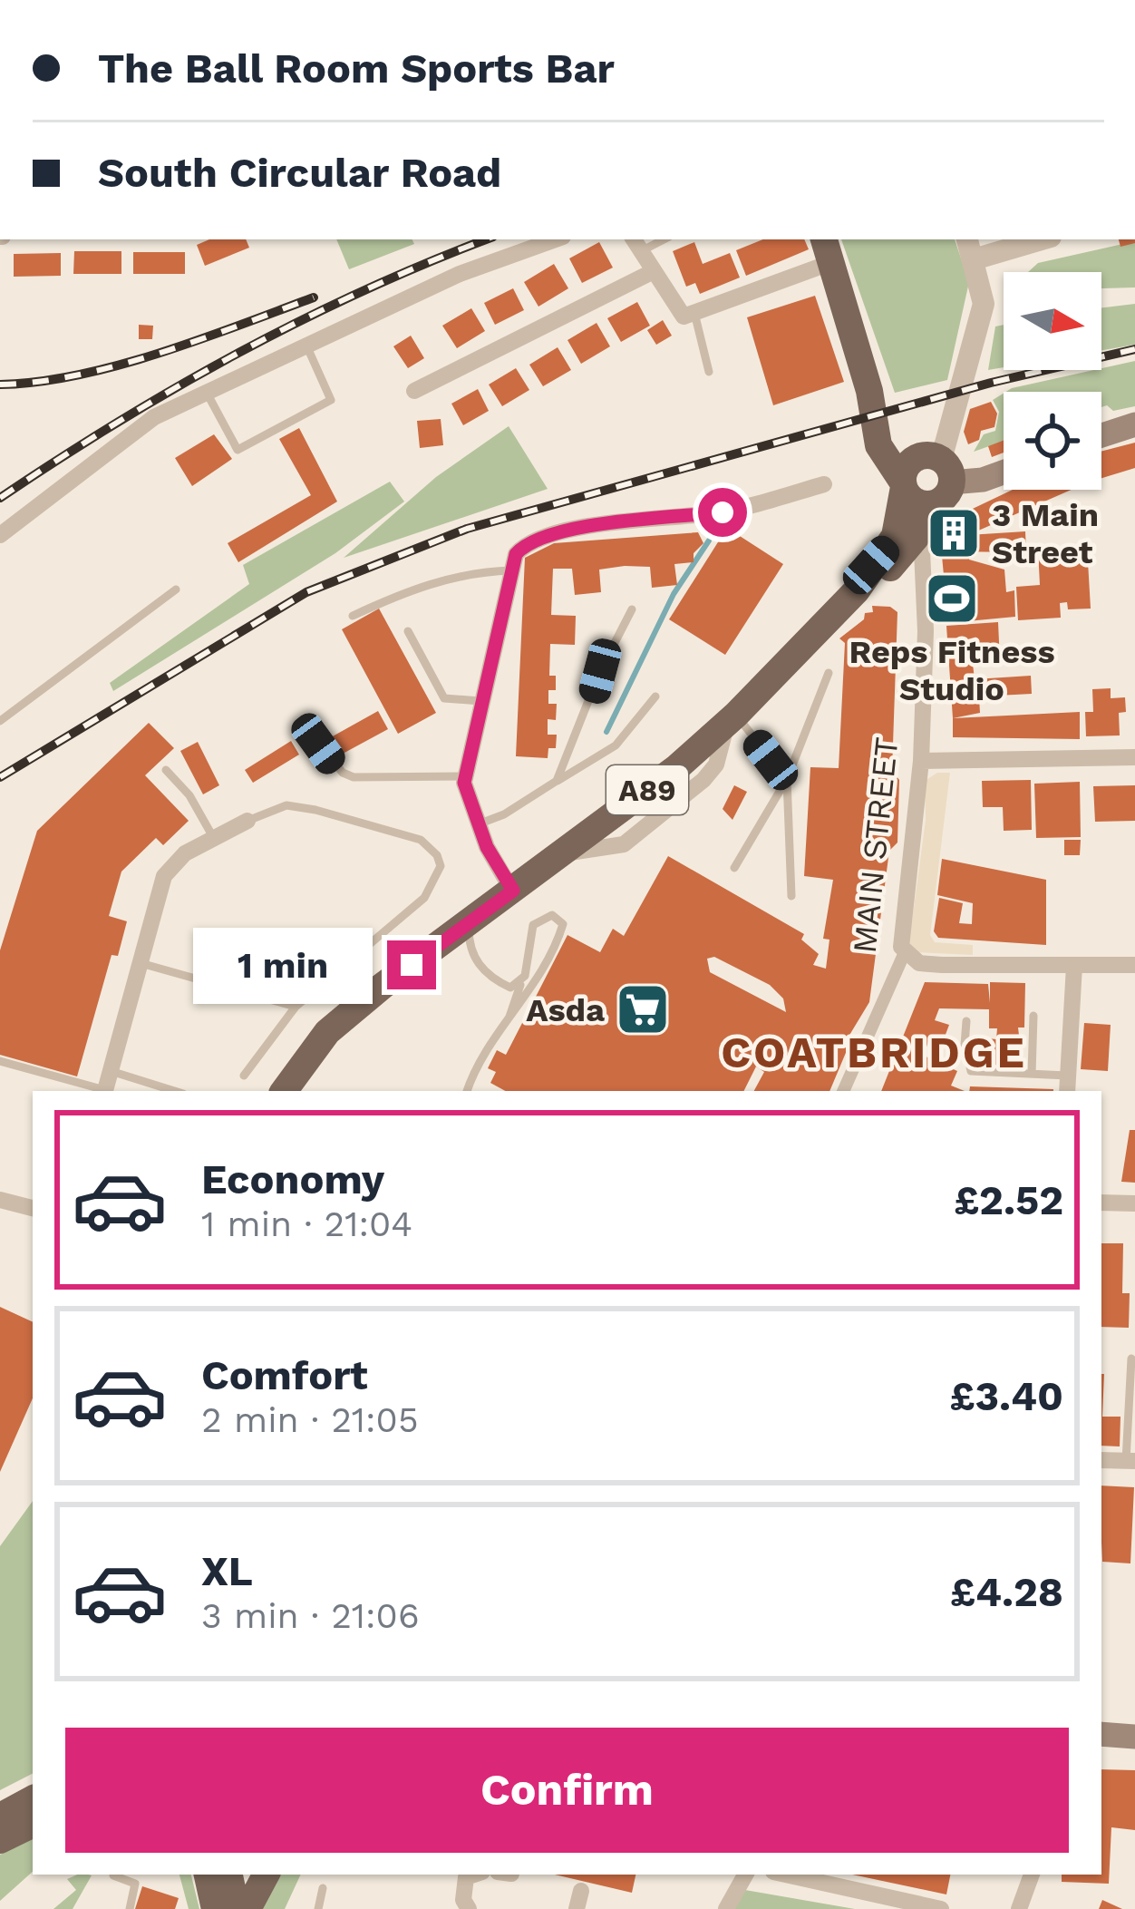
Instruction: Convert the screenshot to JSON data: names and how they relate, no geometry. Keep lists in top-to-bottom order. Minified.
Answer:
{"streets":{"main road":["A89"],"street":["MAIN STREET"]},"crossings":[["A89","MAIN STREET"]],"districts":["COATBRIDGE"],"places":{"building":["3 Main Street"],"sports":["Reps Fitness Studio"],"supermarket":["Asda"]},"north":"right","page":{"banner":["The Ball Room Sports Bar","South Circular Road"],"bubble":"1 min","list":[{"name":"Economy","note":"1 min · 21:04","value":"£2.52"},{"name":"Comfort","note":"2 min · 21:05","value":"£3.40"},{"name":"XL","note":"3 min · 21:06","value":"£4.28"}],"buttons":"Confirm"}}
